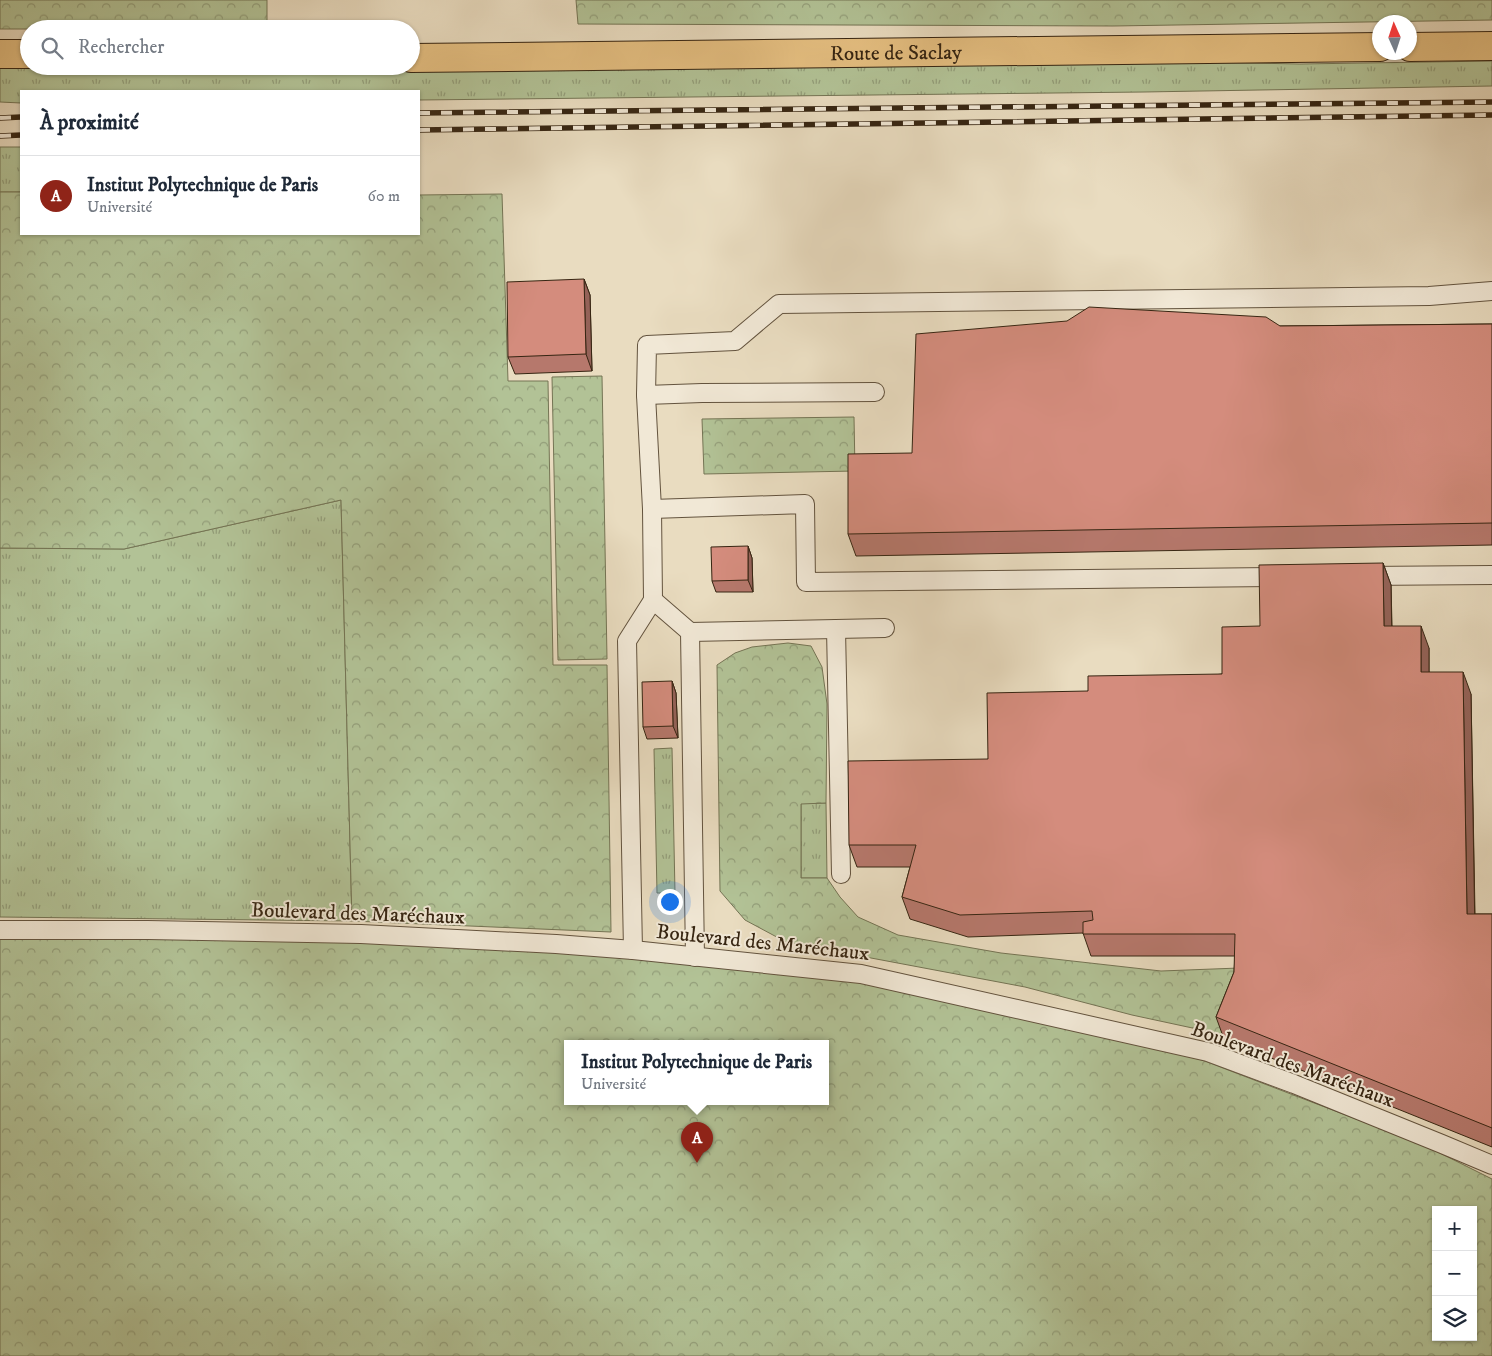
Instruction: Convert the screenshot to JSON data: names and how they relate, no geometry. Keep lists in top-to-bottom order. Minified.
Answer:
{"streets":{"main road":["Route de Saclay"],"lane":["Boulevard des Maréchaux"]},"north":"top","page":{"search":"Rechercher","heading":"À proximité","list":[{"mark":"A","name":"Institut Polytechnique de Paris","note":"Université","value":"60 m"}],"popup":["Institut Polytechnique de Paris","Université"],"pins":"A","map_buttons":["+","−"]}}
